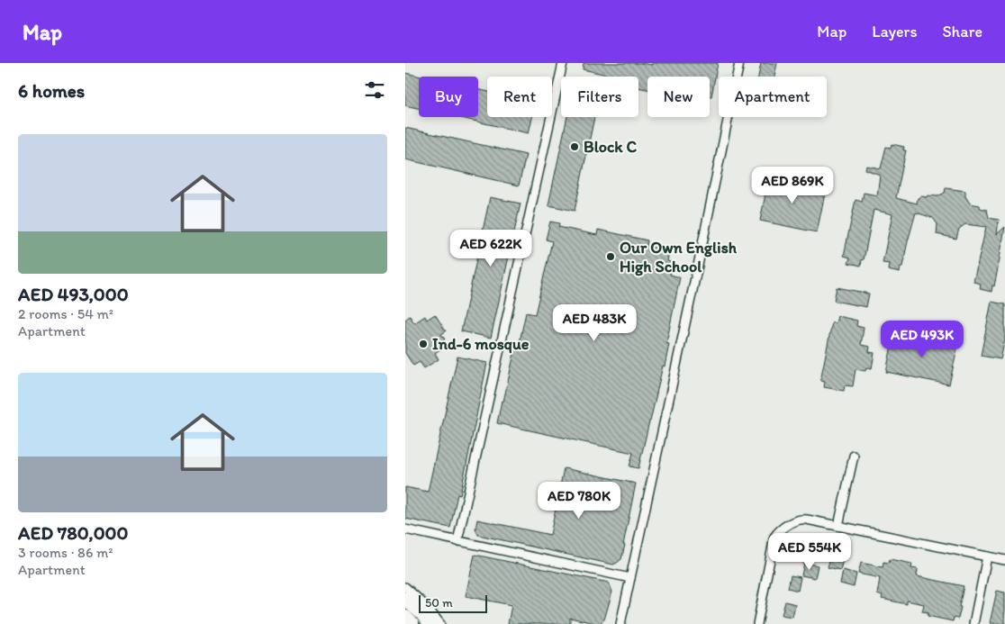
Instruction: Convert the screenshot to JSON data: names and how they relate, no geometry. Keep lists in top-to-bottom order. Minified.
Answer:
{"places":["Block C","Our Own English High School","Ind-6 mosque"],"scale_bar":"50 m","page":{"header":"Map","nav":["Map","Layers","Share"],"heading":"6 homes","chip":["Buy","Rent","Filters","New","Apartment"],"list":[{"name":"AED 493,000","note":"2 rooms · 54 m² · Apartment"},{"name":"AED 780,000","note":"3 rooms · 86 m² · Apartment"}],"price":["AED 869K","AED 622K","AED 483K","AED 493K","AED 780K","AED 554K"],"scale":"50 m"}}
